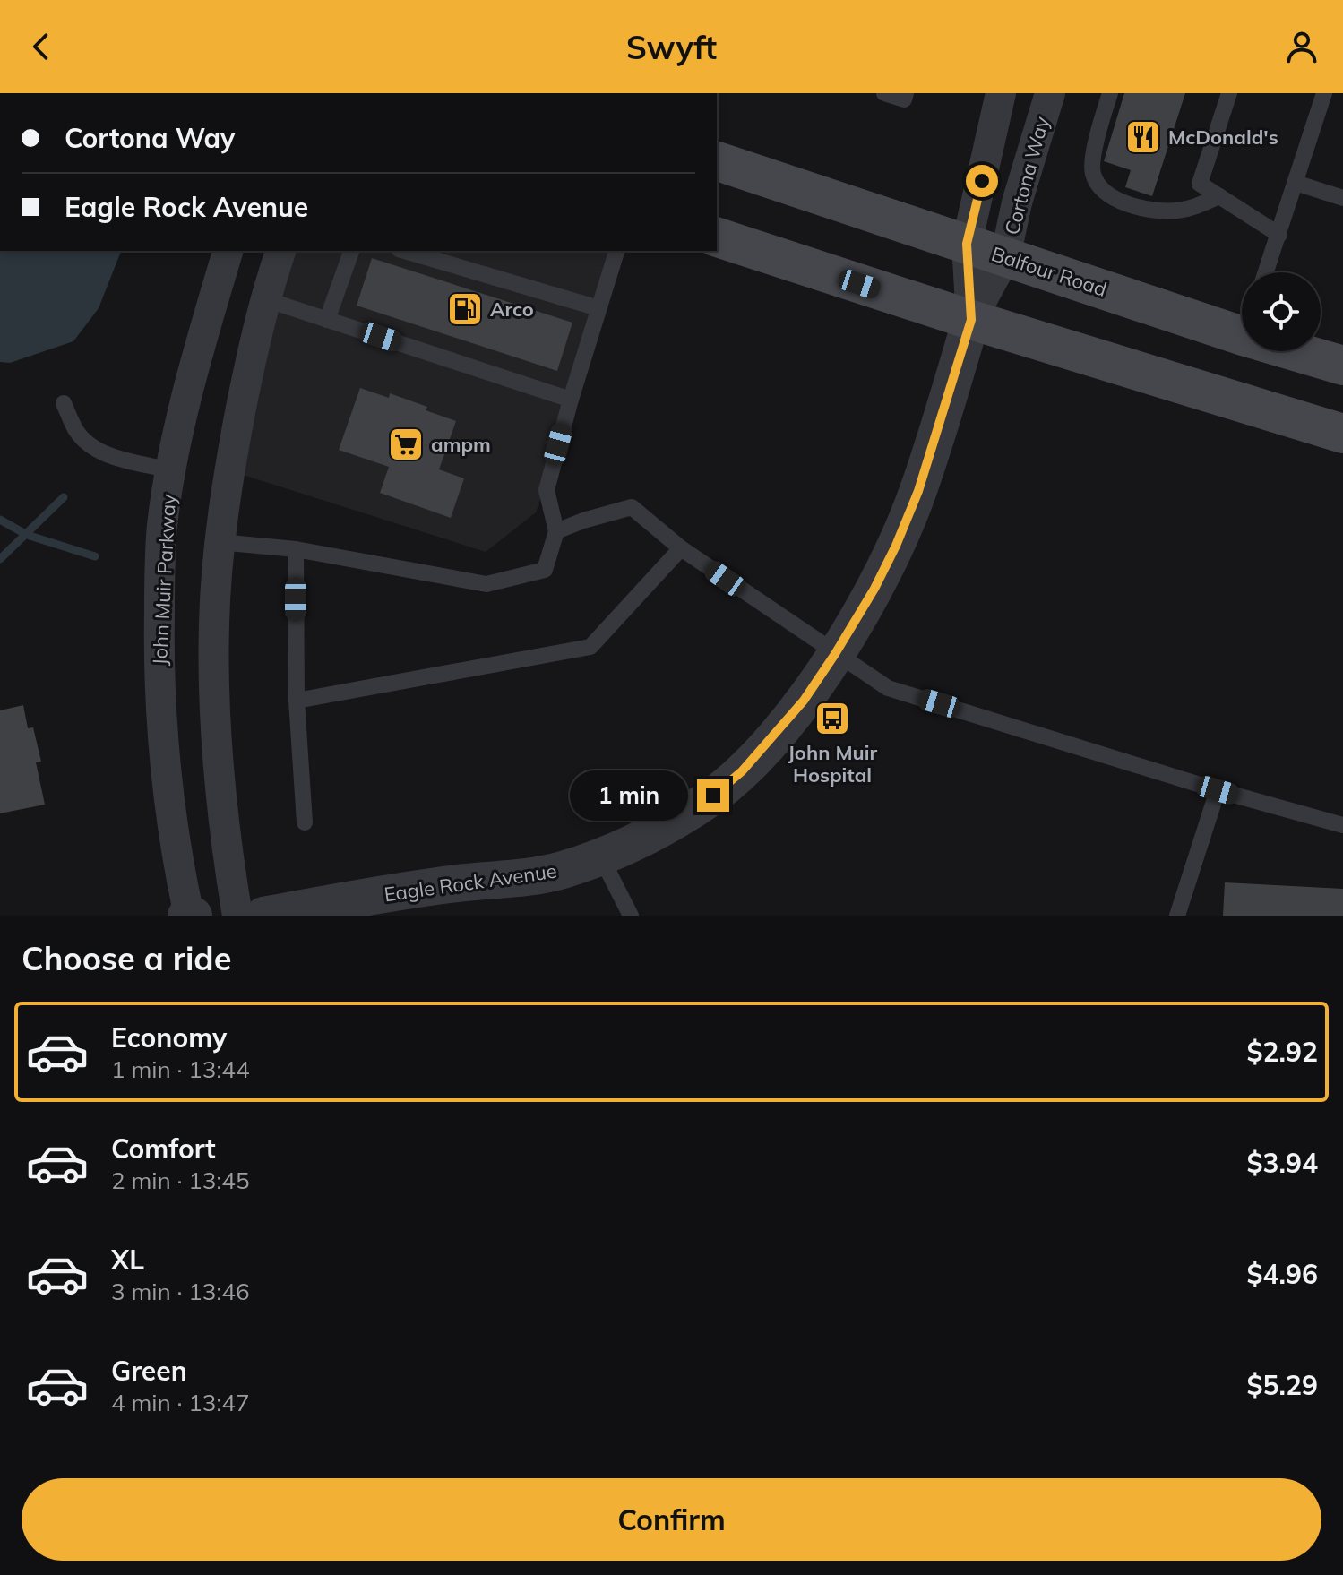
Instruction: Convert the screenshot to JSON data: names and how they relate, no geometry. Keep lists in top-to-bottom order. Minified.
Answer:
{"streets":{"main road":["Balfour Road"],"street":["Cortona Way","John Muir Parkway","Eagle Rock Avenue"]},"crossings":[["Cortona Way","Balfour Road"],["Cortona Way","Eagle Rock Avenue"]],"places":{"restaurant":["McDonald's"],"fuel station":["Arco"],"supermarket":["ampm"],"bus stop":["John Muir Hospital"]},"page":{"header":"Swyft","banner":["Cortona Way","Eagle Rock Avenue"],"bubble":"1 min","heading":"Choose a ride","list":[{"name":"Economy","note":"1 min · 13:44","value":"$2.92"},{"name":"Comfort","note":"2 min · 13:45","value":"$3.94"},{"name":"XL","note":"3 min · 13:46","value":"$4.96"},{"name":"Green","note":"4 min · 13:47","value":"$5.29"}],"buttons":"Confirm"}}
